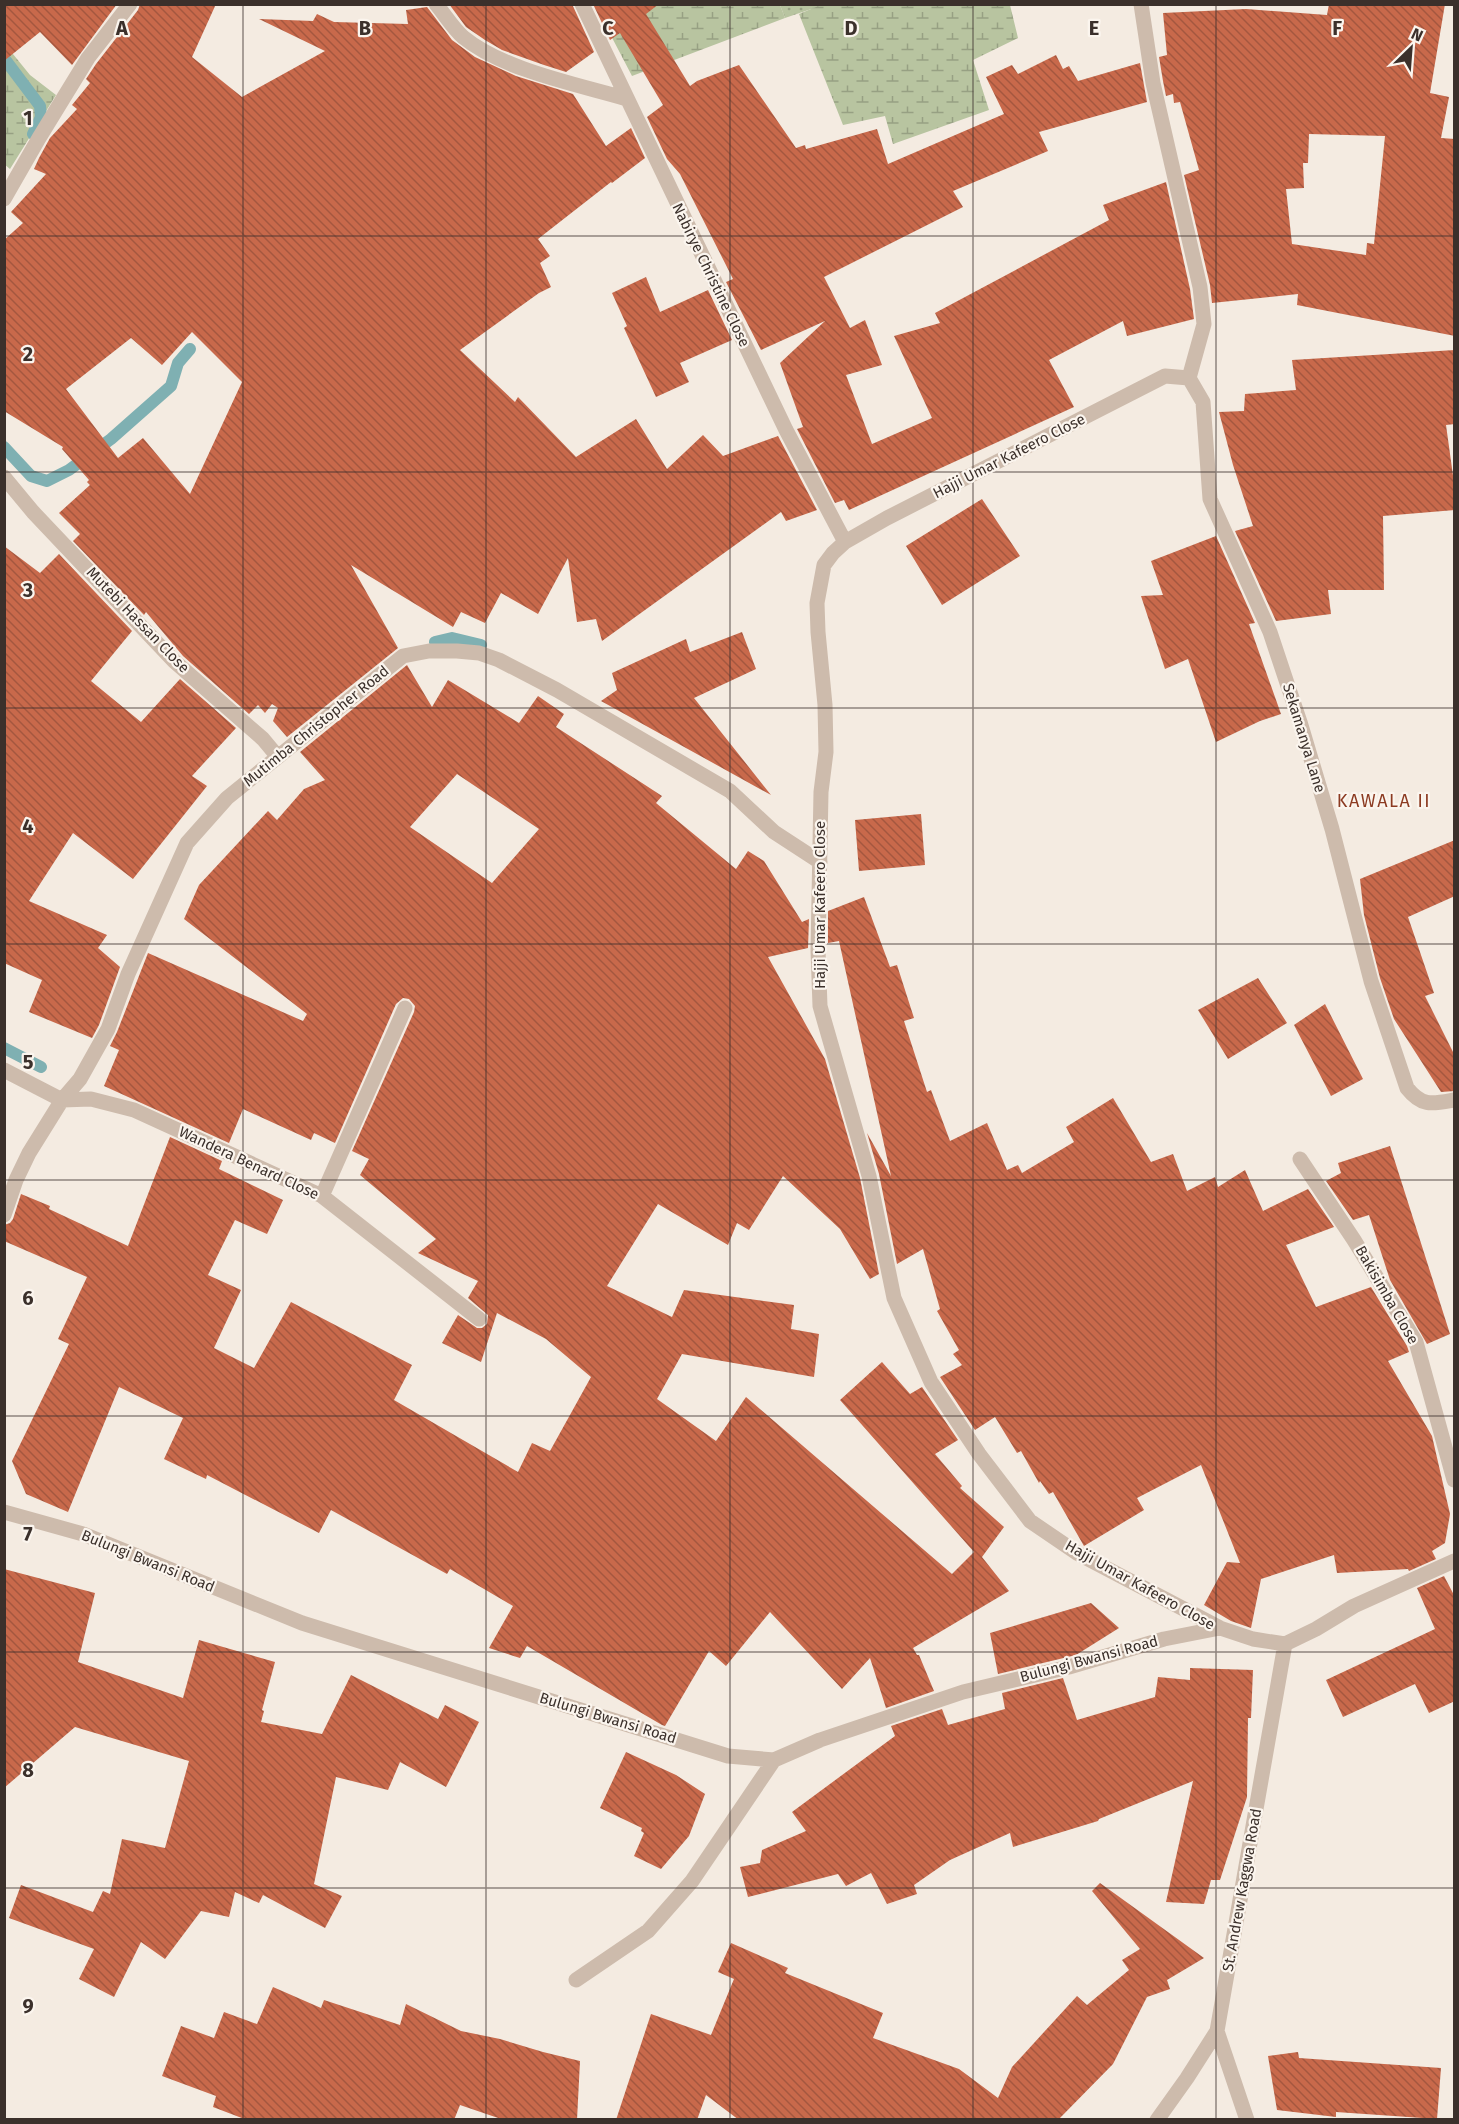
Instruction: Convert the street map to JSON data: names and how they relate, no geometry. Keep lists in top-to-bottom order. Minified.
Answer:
{"streets":{"street":["Nabirye Christine Close","Hajji Umar Kafeero Close","Mutebi Hassan Close","Mutimba Christopher Road","Sekamanya Lane","Wandera Benard Close","Bakisimba Close","Bulungi Bwansi Road","St. Andrew Kaggwa Road"]},"crossings":[["Nabirye Christine Close","Hajji Umar Kafeero Close"],["Hajji Umar Kafeero Close","Mutimba Christopher Road"],["Hajji Umar Kafeero Close","Sekamanya Lane"],["Hajji Umar Kafeero Close","Bulungi Bwansi Road"],["Hajji Umar Kafeero Close","St. Andrew Kaggwa Road"],["Mutebi Hassan Close","Mutimba Christopher Road"],["Mutimba Christopher Road","Wandera Benard Close"]],"districts":["KAWALA II"],"north":"top right","grid":{"columns":["A","B","C","D","E","F"],"rows":["1","2","3","4","5","6","7","8","9"]}}
